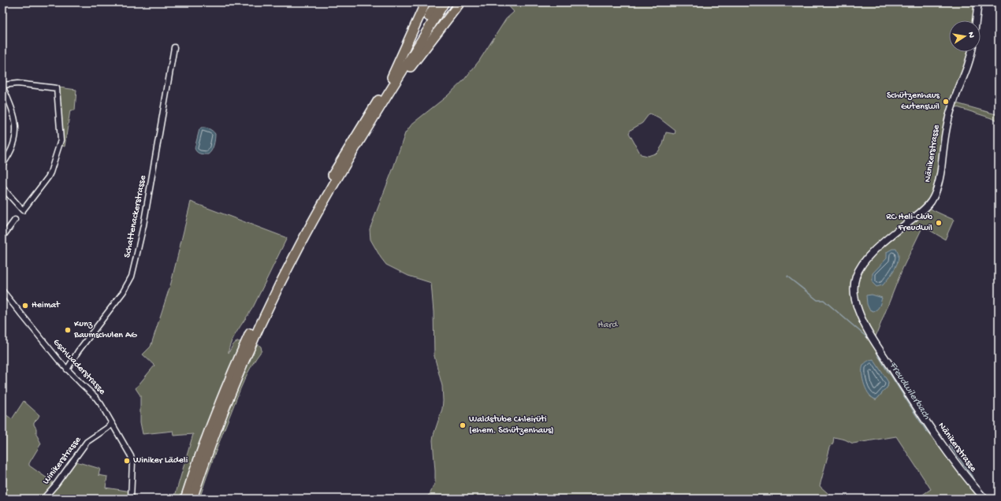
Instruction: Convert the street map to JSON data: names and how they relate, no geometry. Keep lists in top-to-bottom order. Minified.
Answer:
{"streets":{"street":["Nänikerstrasse","Schattenackerstrasse","Gschwaderstrasse","Winikerstrasse"]},"crossings":[["Schattenackerstrasse","Gschwaderstrasse"],["Gschwaderstrasse","Winikerstrasse"]],"water":["Freudwilerbach"],"parks":["Hard"],"places":["Schützenhaus Gutenswil","RC Heli-Club Freudwil","Heimat","Kunz Baumschulen AG","Waldstube Chleirüti (ehem. Schützenhaus)","Winiker Lädeli"],"north":"right"}
